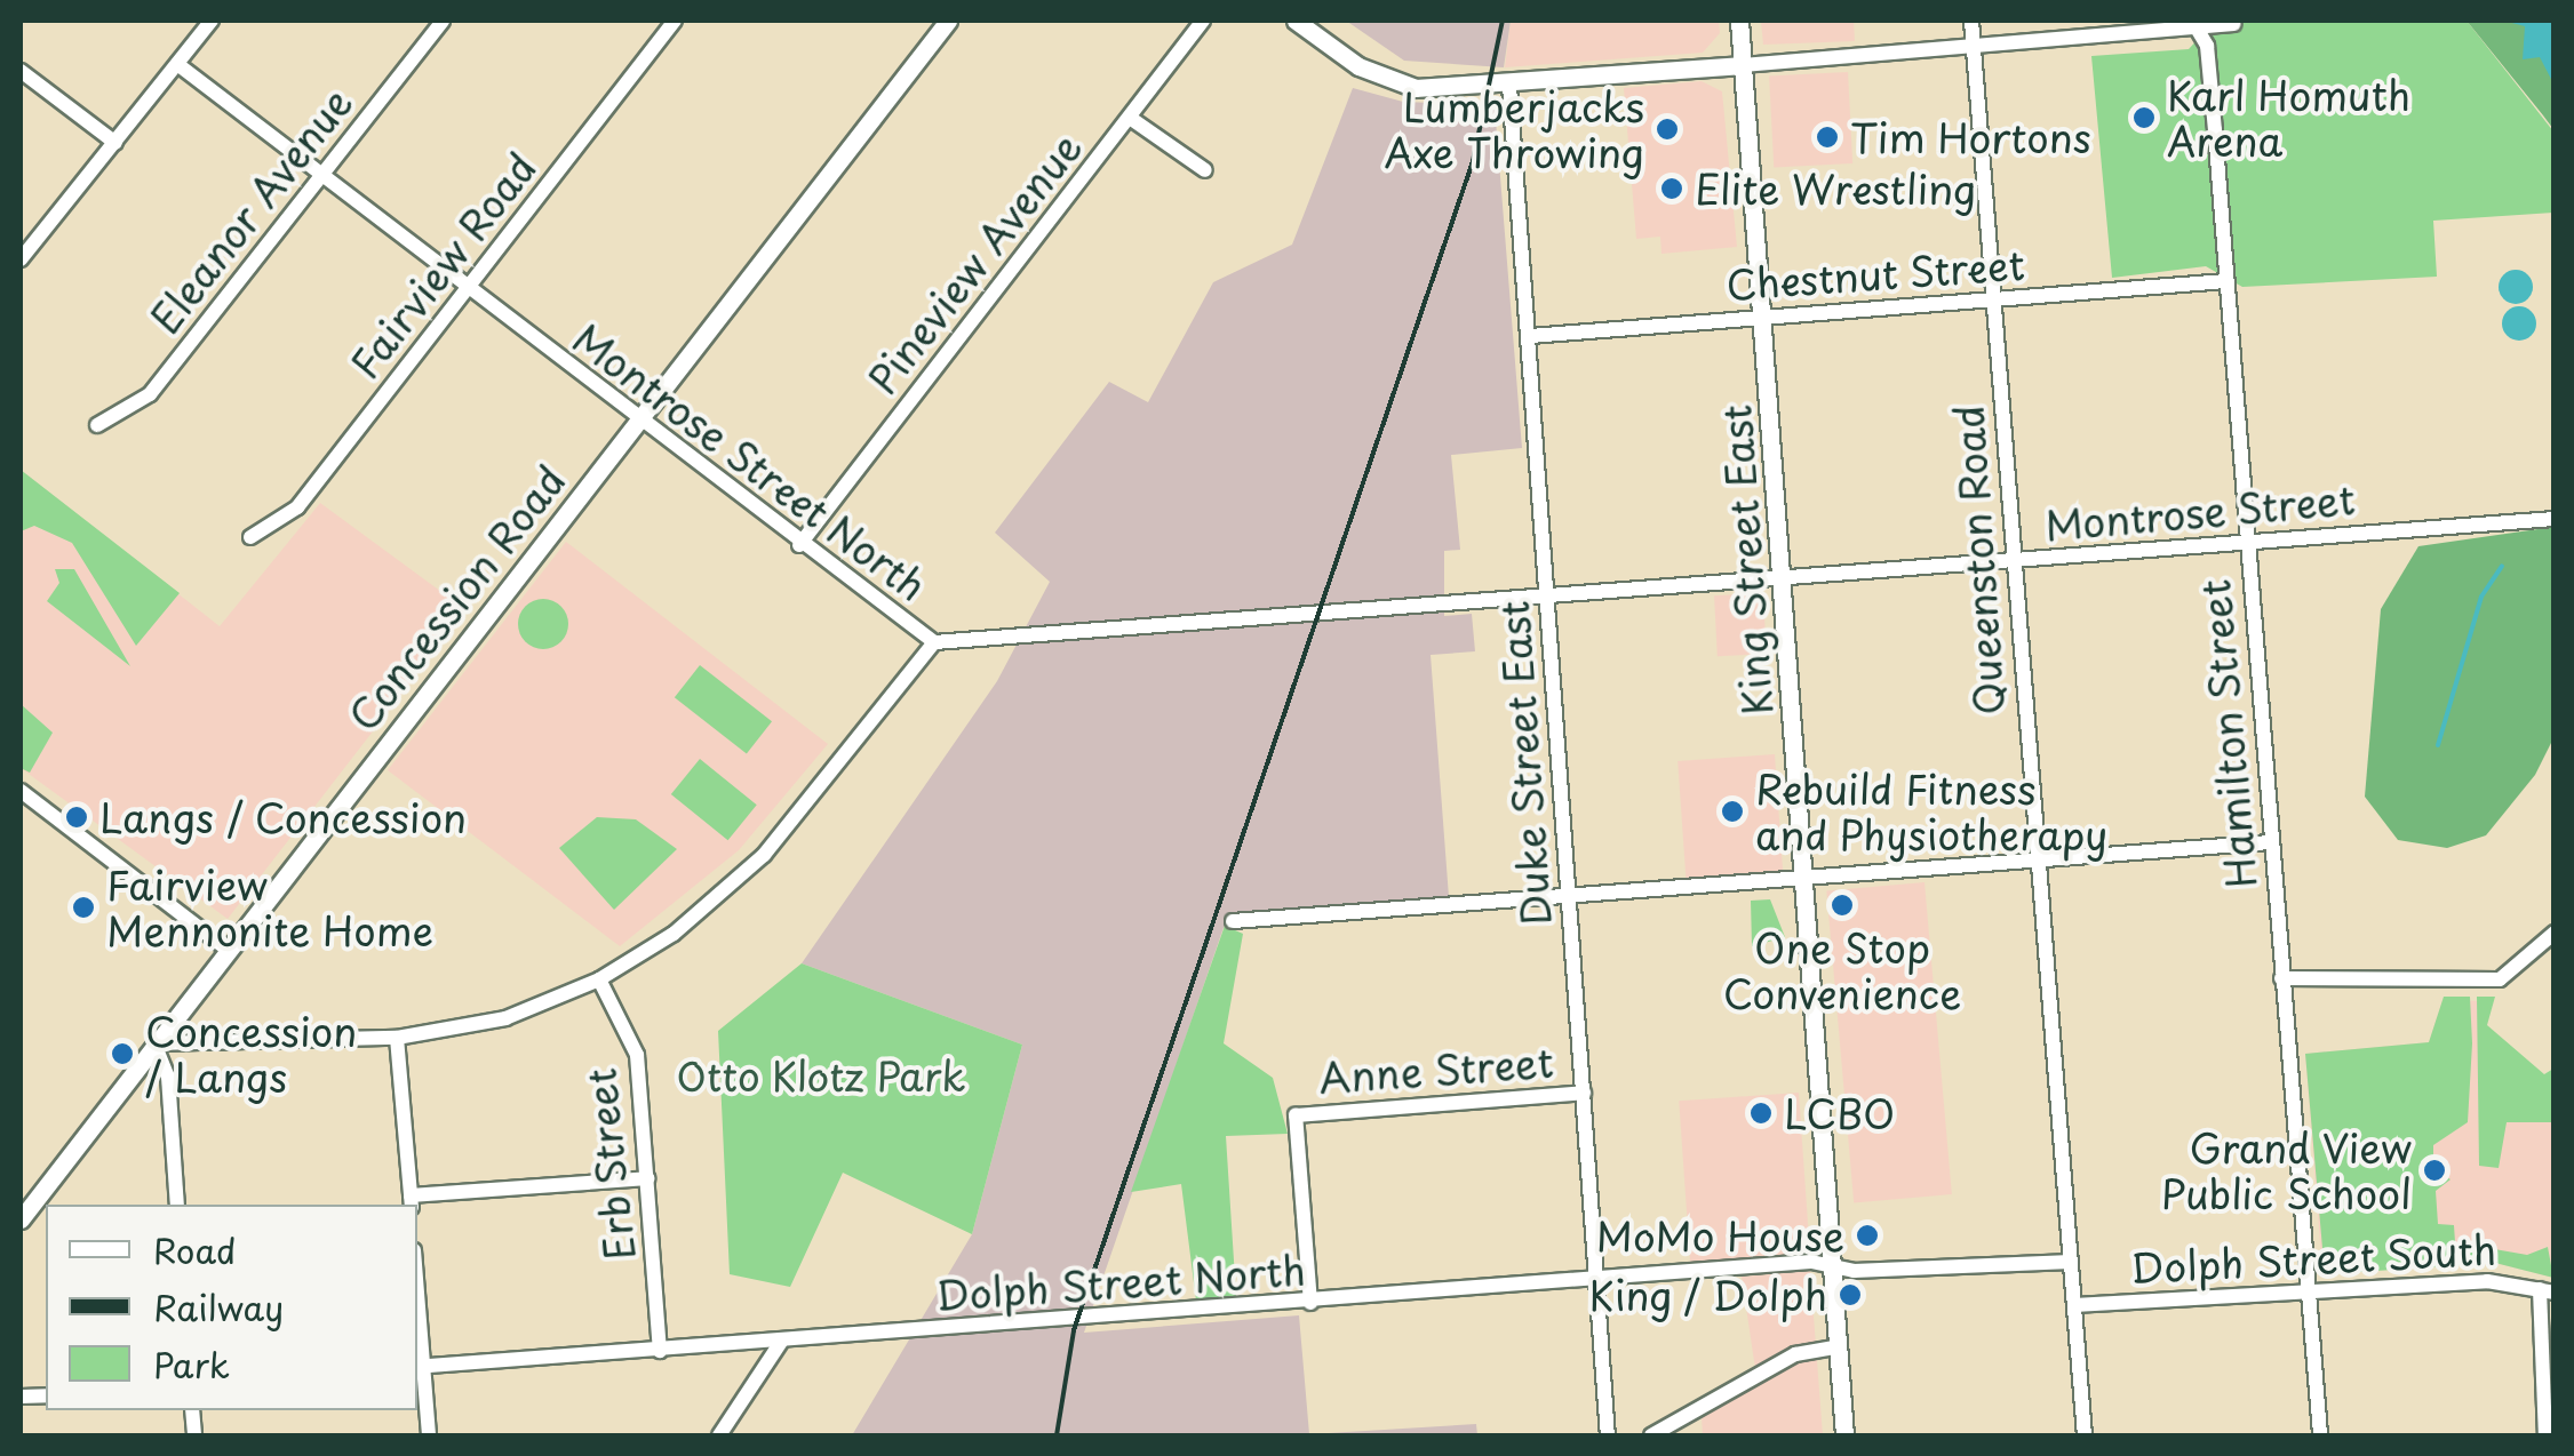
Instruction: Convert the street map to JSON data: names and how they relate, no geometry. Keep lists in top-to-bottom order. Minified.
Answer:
{"streets":{"main road":["King Street East","Concession Road"],"street":["Eleanor Avenue","Pineview Avenue","Fairview Road","Chestnut Street","Montrose Street North","Montrose Street","Queenston Road","Hamilton Street","Duke Street East","Anne Street","Erb Street","Dolph Street South","Dolph Street North"]},"crossings":[["Eleanor Avenue","Montrose Street North"],["Pineview Avenue","Montrose Street North"],["Fairview Road","Montrose Street North"],["Chestnut Street","King Street East"],["Chestnut Street","Queenston Road"],["Chestnut Street","Hamilton Street"],["Chestnut Street","Duke Street East"],["Montrose Street North","Montrose Street"],["Montrose Street North","King Street East"],["Montrose Street North","Concession Road"],["Montrose Street North","Duke Street East"],["Montrose Street","King Street East"],["Montrose Street","Queenston Road"],["Montrose Street","Hamilton Street"],["King Street East","Dolph Street North"],["Queenston Road","Dolph Street South"],["Hamilton Street","Dolph Street South"],["Duke Street East","Anne Street"],["Duke Street East","Dolph Street North"],["Anne Street","Dolph Street North"],["Erb Street","Dolph Street North"]],"parks":["Otto Klotz Park"],"places":["Karl Homuth Arena","Lumberjacks Axe Throwing","Tim Hortons","Elite Wrestling","Rebuild Fitness and Physiotherapy","Langs / Concession","One Stop Convenience","Fairview Mennonite Home","Concession / Langs","LCBO","Grand View Public School","MoMo House","King / Dolph"],"legend":["Road","Railway","Park"]}
